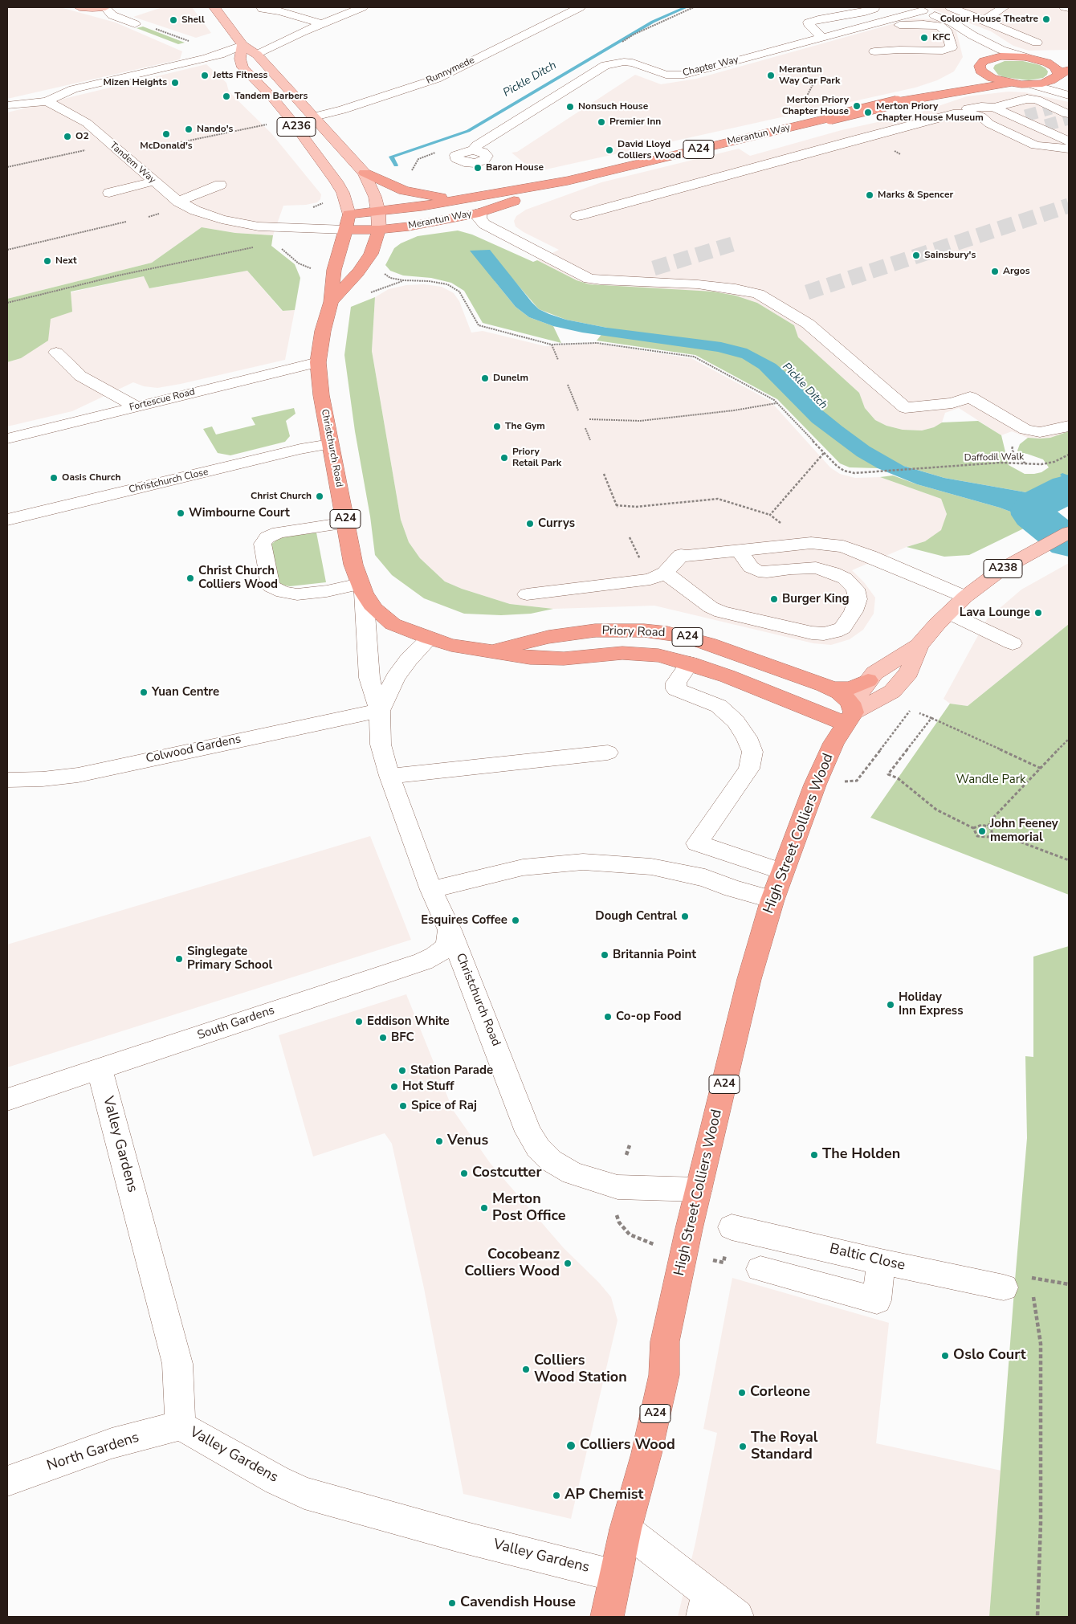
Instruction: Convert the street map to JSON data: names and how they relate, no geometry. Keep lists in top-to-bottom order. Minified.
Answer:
{"streets":{"highway":["Merantun Way","A24","Christchurch Road","Priory Road","High Street Colliers Wood"],"main road":["A236","A238"],"street":["Chapter Way","Runnymede","Tandem Way","Fortescue Road","Christchurch Close","Colwood Gardens","South Gardens","Valley Gardens","Baltic Close","North Gardens"],"path":["Daffodil Walk"]},"crossings":[["Runnymede","Christchurch Road"],["Merantun Way","A24"],["Merantun Way","Tandem Way"],["Merantun Way","Christchurch Road"],["A24","Tandem Way"],["A24","Christchurch Road"],["Tandem Way","Christchurch Road"],["Fortescue Road","Christchurch Road"],["Christchurch Road","Christchurch Close"],["Christchurch Road","Priory Road"],["Christchurch Road","Colwood Gardens"],["Christchurch Road","High Street Colliers Wood"],["Christchurch Road","South Gardens"],["A238","Priory Road"],["A238","High Street Colliers Wood"],["Priory Road","High Street Colliers Wood"],["High Street Colliers Wood","Valley Gardens"],["South Gardens","Valley Gardens"],["Valley Gardens","North Gardens"]],"water":["Pickle Ditch"],"parks":["Wandle Park"],"places":["Colour House Theatre","Shell","KFC","Jetts Fitness","Merantun Way Car Park","Mizen Heights","Tandem Barbers","Merton Priory Chapter House","Nonsuch House","Merton Priory Chapter House Museum","Premier Inn","Nando's","McDonald's","O2","David Lloyd Colliers Wood","Baron House","Marks & Spencer","Sainsbury's","Next","Argos","Dunelm","The Gym","Priory Retail Park","Oasis Church","Christ Church","Wimbourne Court","Currys","Christ Church Colliers Wood","Burger King","Lava Lounge","Yuan Centre","John Feeney memorial","Dough Central","Esquires Coffee","Britannia Point","Singlegate Primary School","Holiday Inn Express","Co-op Food","Eddison White","BFC","Station Parade","Hot Stuff","Spice of Raj","Venus","The Holden","Costcutter","Merton Post Office","Cocobeanz Colliers Wood","Oslo Court","Colliers Wood Station","Corleone","Colliers Wood","The Royal Standard","AP Chemist","Cavendish House"]}
